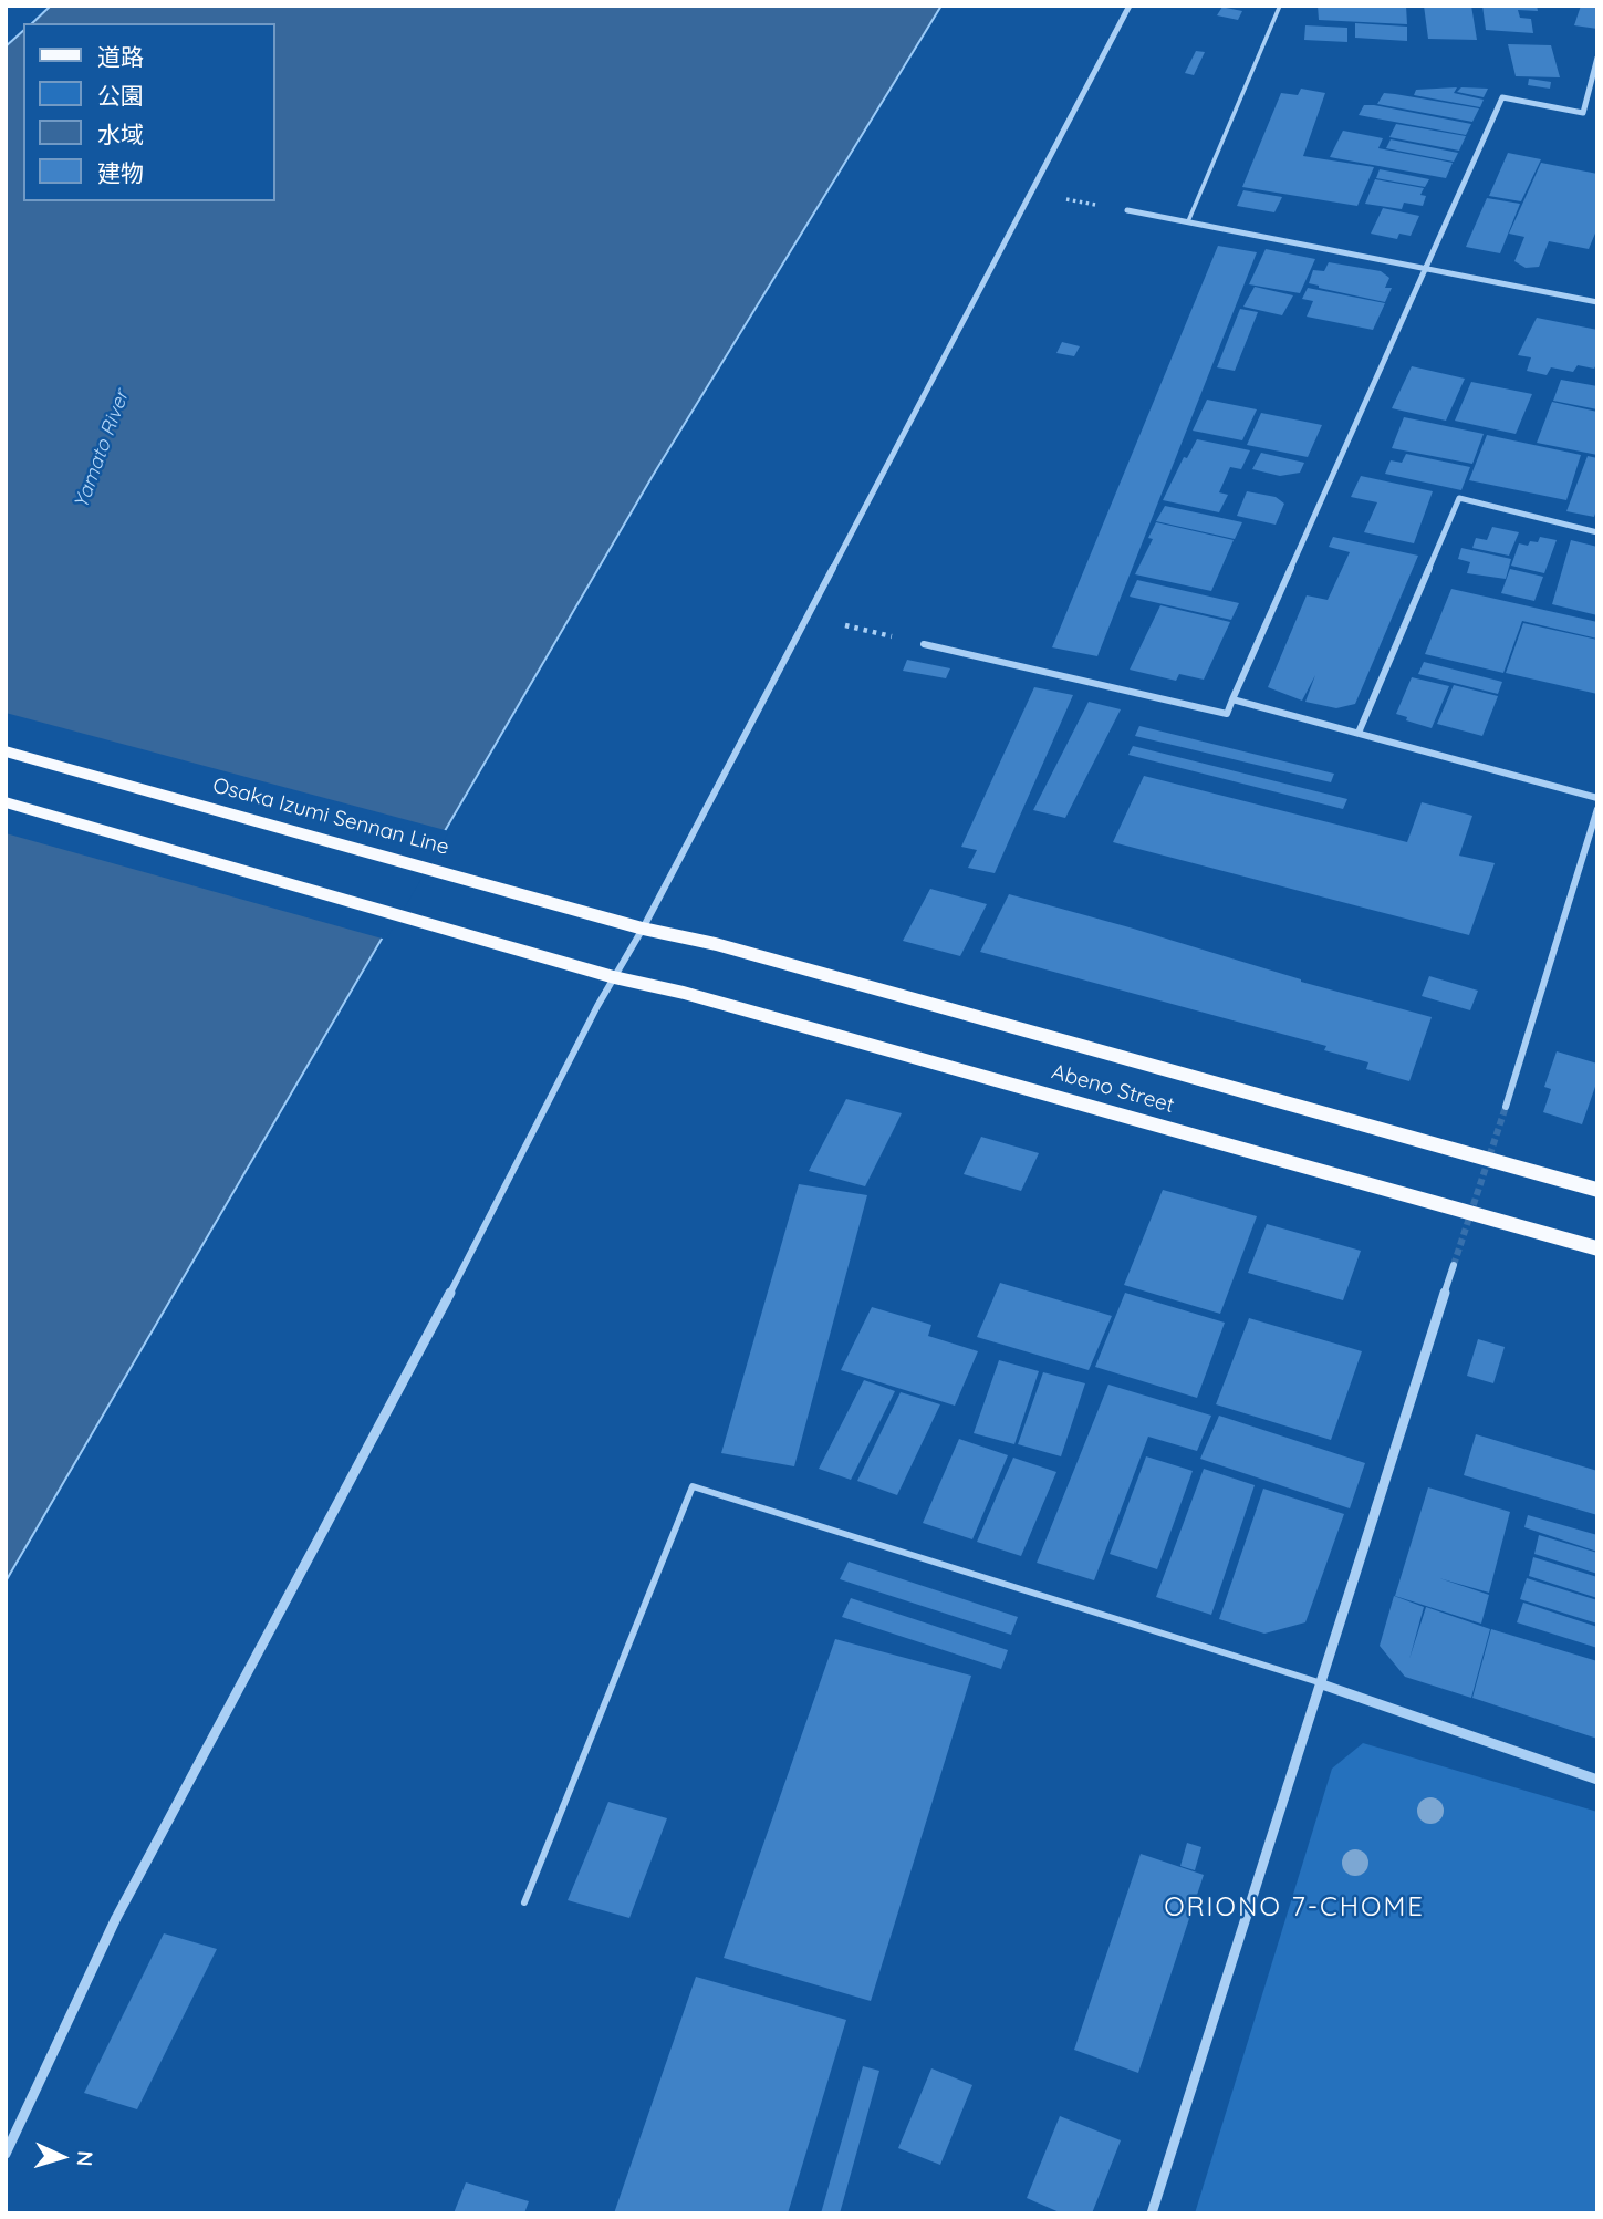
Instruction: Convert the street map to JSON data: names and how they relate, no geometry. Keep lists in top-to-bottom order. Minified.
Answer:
{"streets":{"main road":["Osaka Izumi Sennan Line","Abeno Street"]},"crossings":[["Osaka Izumi Sennan Line","Abeno Street"]],"districts":["ORIONO 7-CHOME"],"water":["Yamato River"],"legend":["道路","公園","水域","建物"],"north":"right"}
